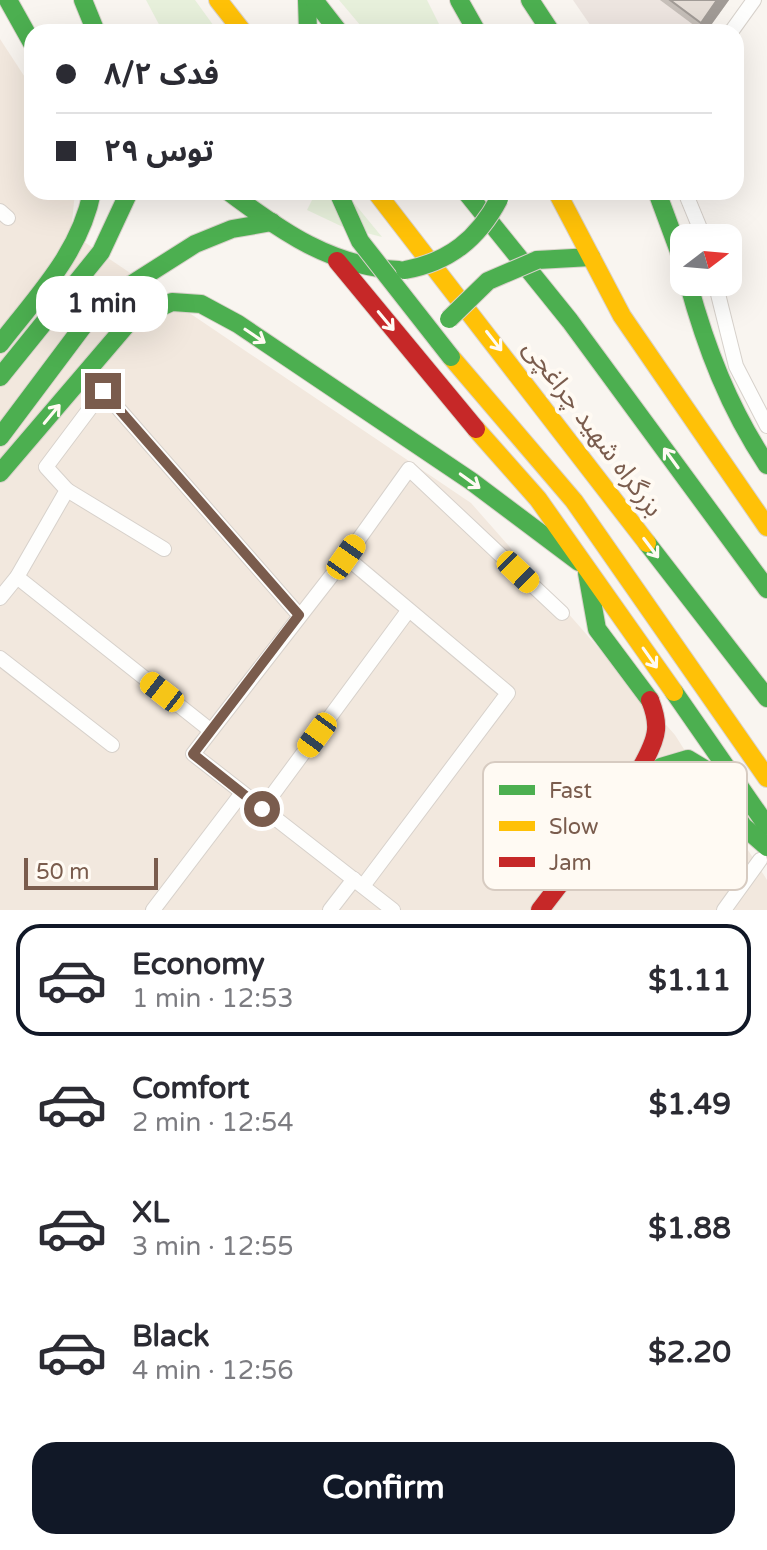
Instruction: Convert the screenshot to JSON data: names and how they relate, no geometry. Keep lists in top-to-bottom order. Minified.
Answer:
{"streets":{"main road":["بزرگراه شهید چراغچی"]},"legend":["Fast","Slow","Jam"],"scale_bar":"50 m","north":"right","page":{"banner":["فدک ۸/۲","توس ۲۹"],"bubble":"1 min","scale":"50 m","list":[{"name":"Economy","note":"1 min · 12:53","value":"$1.11"},{"name":"Comfort","note":"2 min · 12:54","value":"$1.49"},{"name":"XL","note":"3 min · 12:55","value":"$1.88"},{"name":"Black","note":"4 min · 12:56","value":"$2.20"}],"buttons":"Confirm"}}
